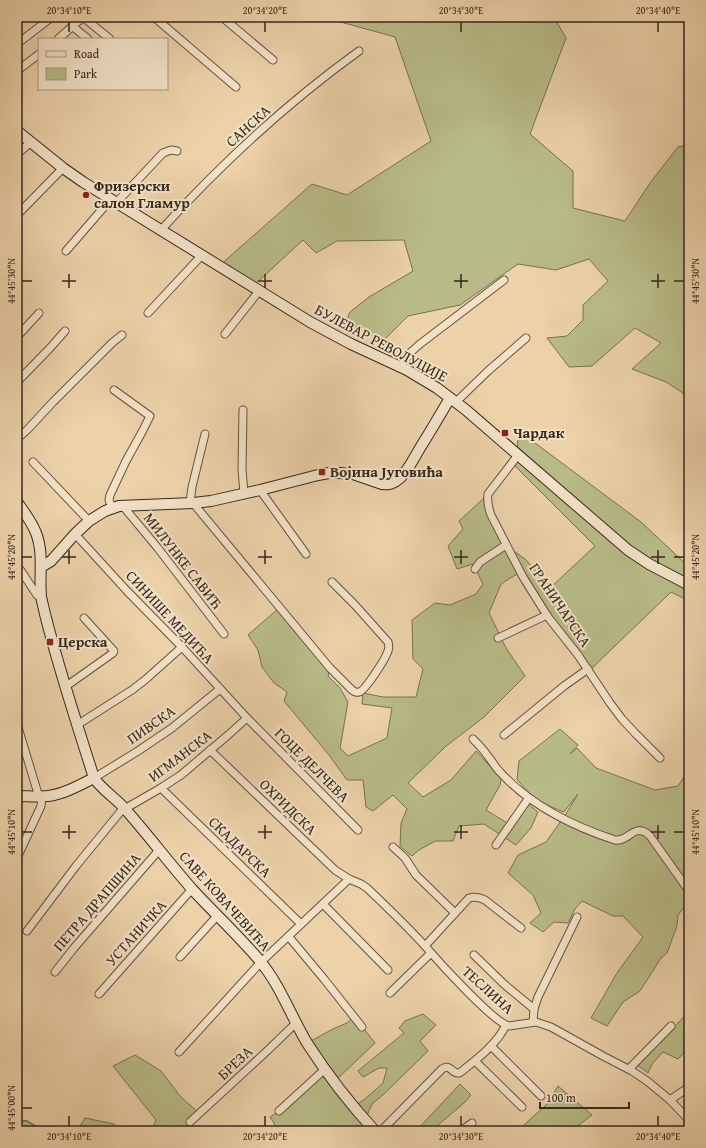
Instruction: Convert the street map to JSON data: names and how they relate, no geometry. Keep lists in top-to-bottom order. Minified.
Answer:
{"streets":{"street":["САНСКА","БУЛЕВАР РЕВОЛУЦИЈЕ","МИЛУНКЕ САВИЋ","ГРАНИЧАРСКА","СИНИШЕ МЕДИЋА","ПИВСКА","ИГМАНСКА","ГОЦЕ ДЕЛЧЕВА","ОХРИДСКА","СКАДАРСКА","САВЕ КОВАЧЕВИЋА","ПЕТРА ДРАПШИНА","УСТАНИЧКА","ТЕСЛИНА","БРЕЗА"]},"crossings":[["САНСКА","БУЛЕВАР РЕВОЛУЦИЈЕ"],["БУЛЕВАР РЕВОЛУЦИЈЕ","ГРАНИЧАРСКА"],["СИНИШЕ МЕДИЋА","ПИВСКА"],["СИНИШЕ МЕДИЋА","ИГМАНСКА"],["СИНИШЕ МЕДИЋА","ГОЦЕ ДЕЛЧЕВА"],["ПИВСКА","САВЕ КОВАЧЕВИЋА"],["ИГМАНСКА","ГОЦЕ ДЕЛЧЕВА"],["ИГМАНСКА","ОХРИДСКА"],["ИГМАНСКА","СКАДАРСКА"],["ИГМАНСКА","САВЕ КОВАЧЕВИЋА"],["ОХРИДСКА","ТЕСЛИНА"],["САВЕ КОВАЧЕВИЋА","ПЕТРА ДРАПШИНА"],["САВЕ КОВАЧЕВИЋА","УСТАНИЧКА"],["САВЕ КОВАЧЕВИЋА","БРЕЗА"]],"places":{"other":["Фризерски салон Гламур"],"transit":["Чардак","Војина Југовића","Церска"]},"legend":["Road","Park"],"scale_bar":"100 m","coordinates":["20°34'10\"E","20°34'20\"E","20°34'30\"E","20°34'40\"E","44°45'30\"N","44°45'20\"N","44°45'10\"N","44°45'00\"N"]}
